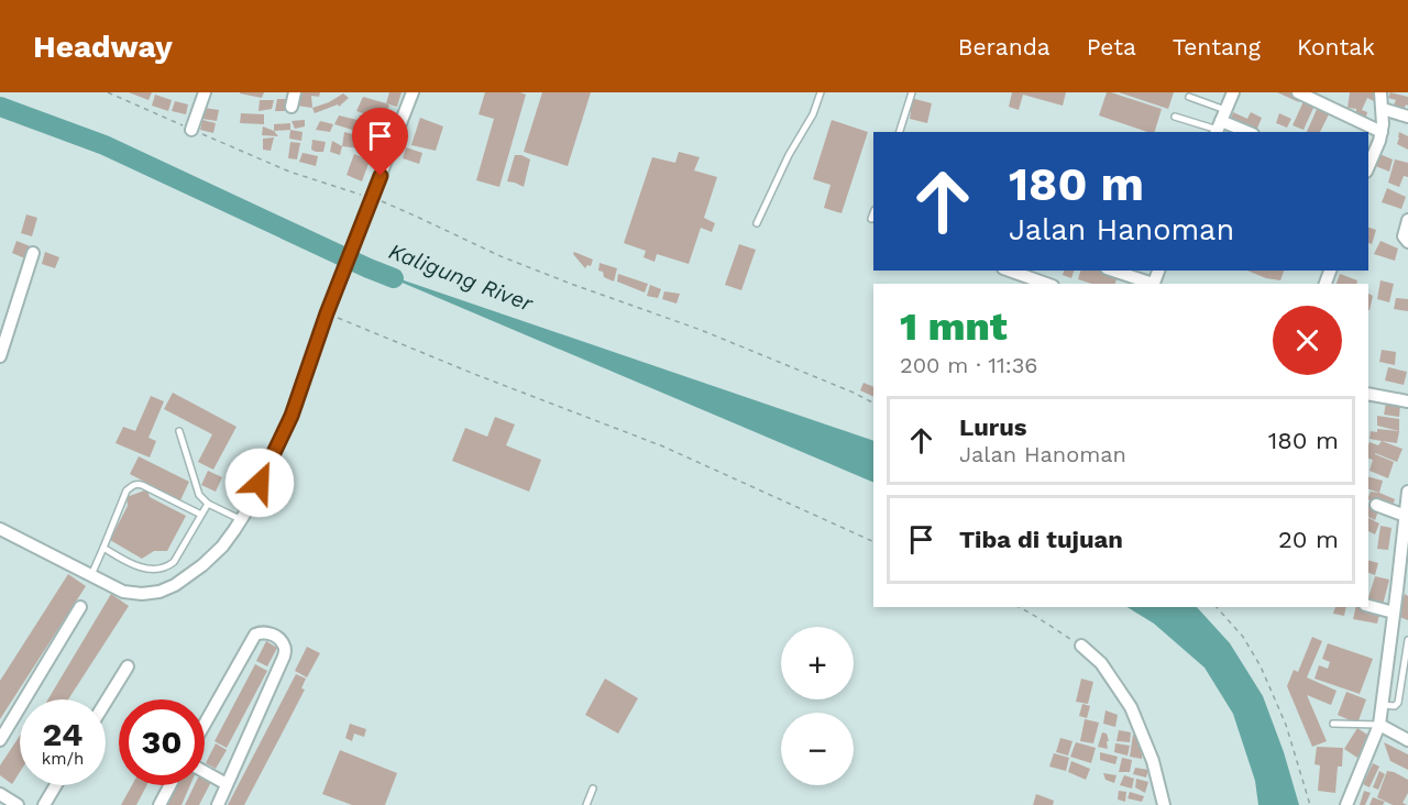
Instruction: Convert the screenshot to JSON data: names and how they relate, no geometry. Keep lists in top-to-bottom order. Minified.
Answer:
{"water":["Kaligung River"],"page":{"header":"Headway","nav":["Beranda","Peta","Tentang","Kontak"],"turn":["180 m","Jalan Hanoman"],"heading":["1 mnt","200 m · 11:36"],"list":[{"name":"Lurus","note":"Jalan Hanoman","value":"180 m"},{"name":"Tiba di tujuan","value":"20 m"}],"map_buttons":["+","−"],"speed":"24 km/h","limit":"30"}}
